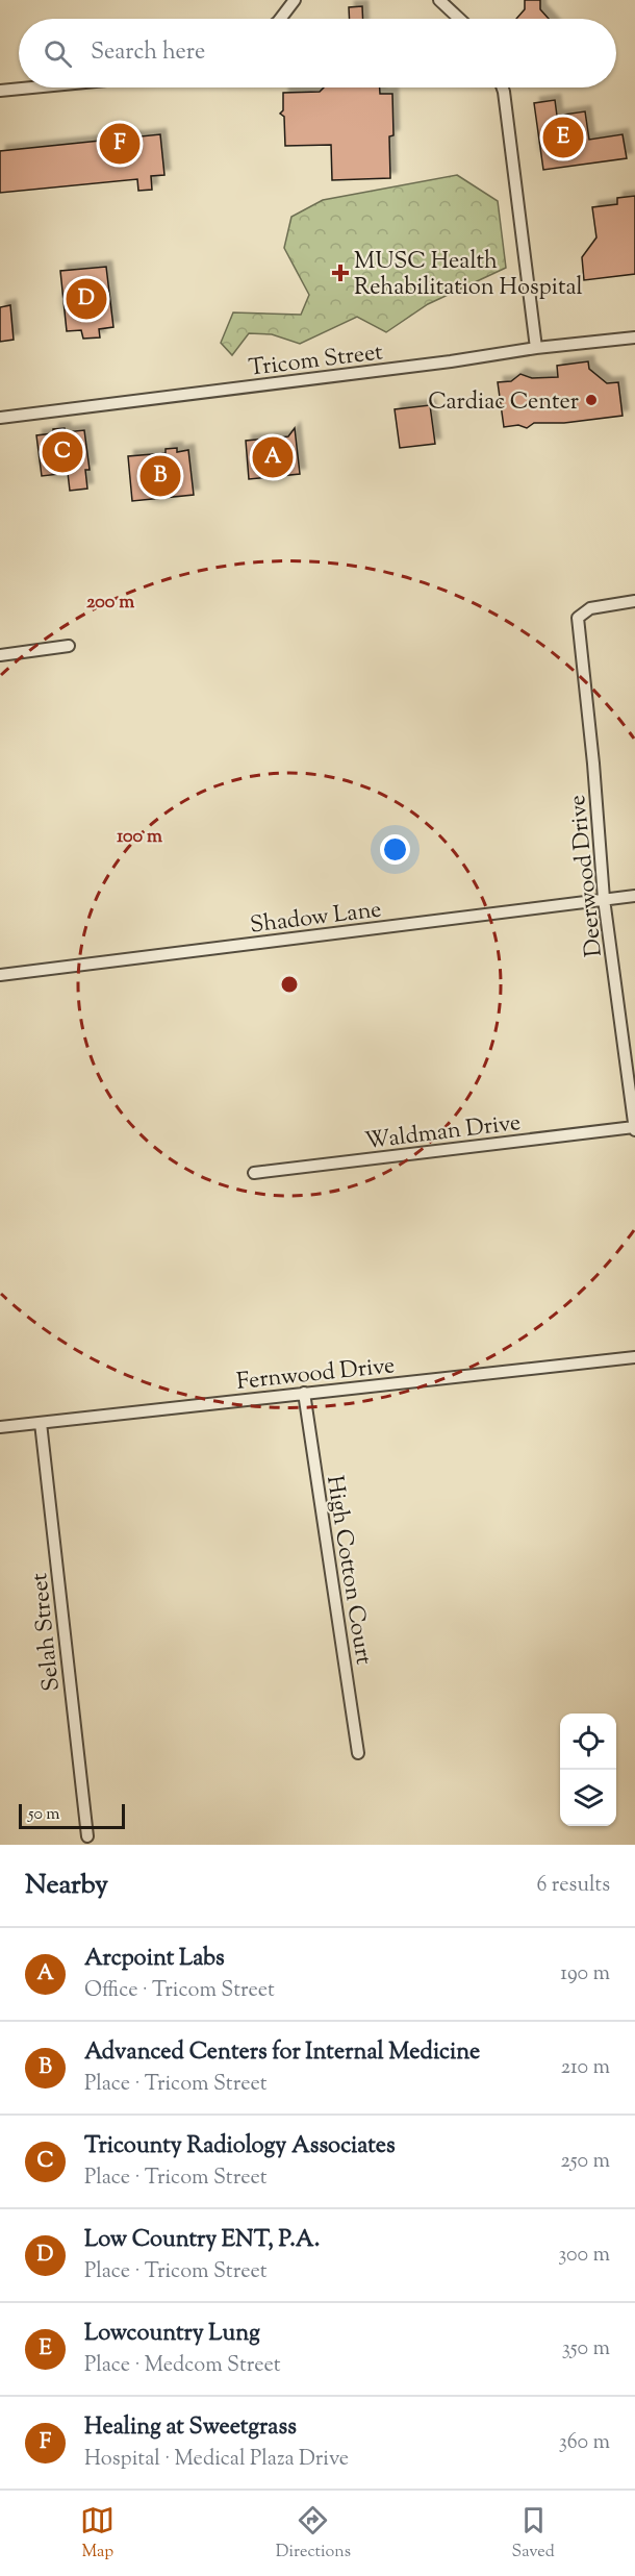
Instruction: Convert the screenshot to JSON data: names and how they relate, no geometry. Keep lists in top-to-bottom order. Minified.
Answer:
{"streets":{"street":["Tricom Street","Deerwood Drive","Shadow Lane","Waldman Drive","Fernwood Drive","High Cotton Court","Selah Street"]},"crossings":[["Deerwood Drive","Shadow Lane"],["Deerwood Drive","Waldman Drive"],["Fernwood Drive","High Cotton Court"],["Fernwood Drive","Selah Street"]],"places":{"health":["MUSC Health Rehabilitation Hospital"],"other":["Cardiac Center"]},"scale_bar":"50 m","page":{"search":"Search here","pins":["E","F","D","C","A","B"],"scale":"50 m","heading":["Nearby","6 results"],"list":[{"mark":"A","name":"Arcpoint Labs","note":"Office · Tricom Street","value":"190 m"},{"mark":"B","name":"Advanced Centers for Internal Medicine","note":"Place · Tricom Street","value":"210 m"},{"mark":"C","name":"Tricounty Radiology Associates","note":"Place · Tricom Street","value":"250 m"},{"mark":"D","name":"Low Country ENT, P.A.","note":"Place · Tricom Street","value":"300 m"},{"mark":"E","name":"Lowcountry Lung","note":"Place · Medcom Street","value":"350 m"},{"mark":"F","name":"Healing at Sweetgrass","note":"Hospital · Medical Plaza Drive","value":"360 m"}],"nav":["Map","Directions","Saved"]},"rings":["200 m","100 m"]}
